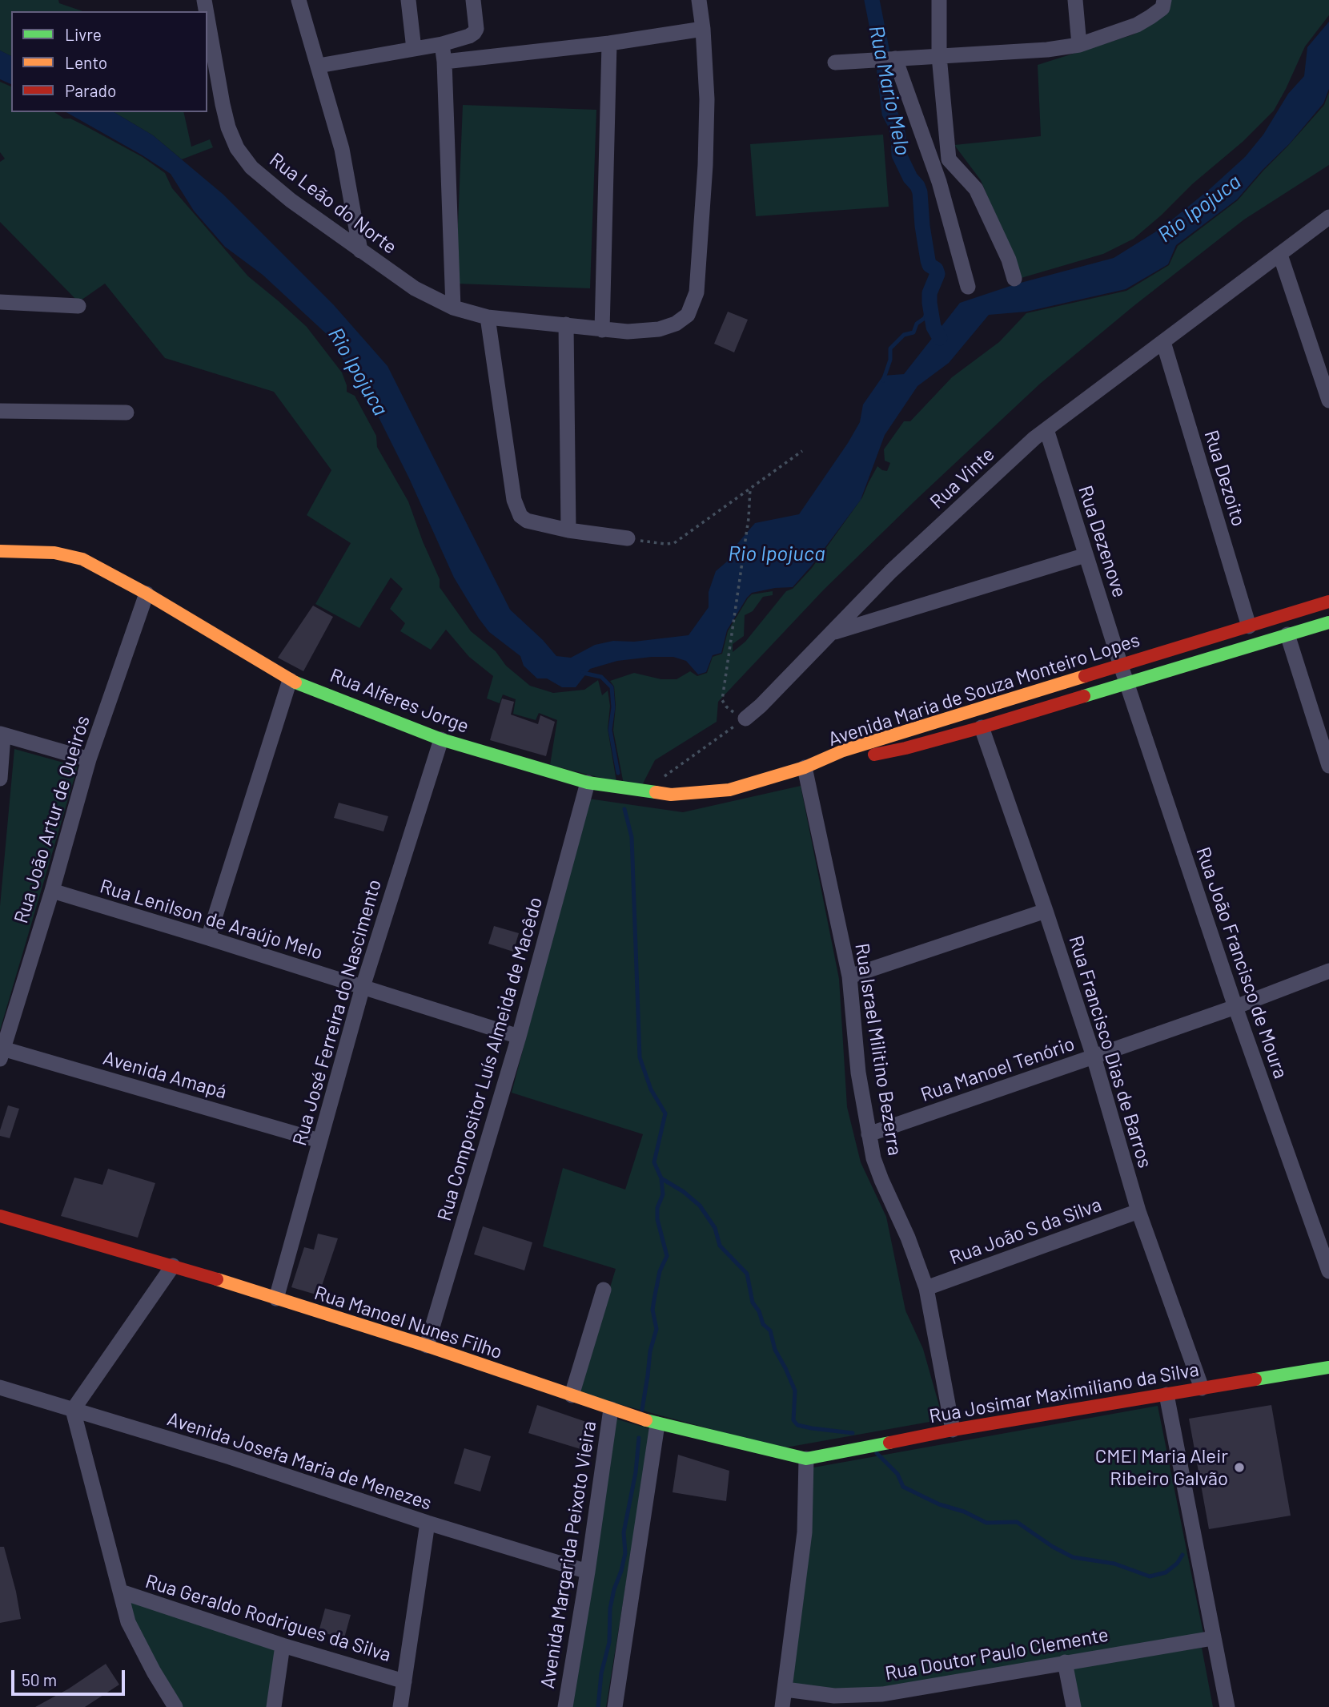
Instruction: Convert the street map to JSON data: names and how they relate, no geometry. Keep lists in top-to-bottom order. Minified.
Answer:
{"streets":{"street":["Rua Leão do Norte","Rua Vinte","Rua Dezoito","Rua Dezenove","Avenida Maria de Souza Monteiro Lopes","Rua Alferes Jorge","Rua João Artur de Queirós","Rua Lenilson de Araújo Melo","Rua João Francisco de Moura","Rua José Ferreira do Nascimento","Rua Israel Militino Bezerra","Rua Francisco Dias de Barros","Rua Compositor Luís Almeida de Macêdo","Rua Manoel Tenório","Avenida Amapá","Rua João S da Silva","Rua Manoel Nunes Filho","Rua Josimar Maximiliano da Silva","Avenida Josefa Maria de Menezes","Avenida Margarida Peixoto Vieira","Rua Geraldo Rodrigues da Silva","Rua Doutor Paulo Clemente"]},"crossings":[["Rua Vinte","Rua Dezoito"],["Rua Vinte","Rua Dezenove"],["Rua Dezoito","Avenida Maria de Souza Monteiro Lopes"],["Rua Dezenove","Avenida Maria de Souza Monteiro Lopes"],["Rua Dezenove","Rua João Francisco de Moura"],["Avenida Maria de Souza Monteiro Lopes","Rua Alferes Jorge"],["Avenida Maria de Souza Monteiro Lopes","Rua João Francisco de Moura"],["Avenida Maria de Souza Monteiro Lopes","Rua Israel Militino Bezerra"],["Avenida Maria de Souza Monteiro Lopes","Rua Francisco Dias de Barros"],["Rua Alferes Jorge","Rua João Artur de Queirós"],["Rua Alferes Jorge","Rua José Ferreira do Nascimento"],["Rua Alferes Jorge","Rua Israel Militino Bezerra"],["Rua Alferes Jorge","Rua Compositor Luís Almeida de Macêdo"],["Rua João Artur de Queirós","Rua Lenilson de Araújo Melo"],["Rua João Artur de Queirós","Avenida Amapá"],["Rua Lenilson de Araújo Melo","Rua José Ferreira do Nascimento"],["Rua Lenilson de Araújo Melo","Rua Compositor Luís Almeida de Macêdo"],["Rua João Francisco de Moura","Rua Manoel Tenório"],["Rua José Ferreira do Nascimento","Avenida Amapá"],["Rua José Ferreira do Nascimento","Rua Manoel Nunes Filho"],["Rua Israel Militino Bezerra","Rua Manoel Tenório"],["Rua Israel Militino Bezerra","Rua João S da Silva"],["Rua Israel Militino Bezerra","Rua Josimar Maximiliano da Silva"],["Rua Francisco Dias de Barros","Rua Manoel Tenório"],["Rua Francisco Dias de Barros","Rua João S da Silva"],["Rua Francisco Dias de Barros","Rua Josimar Maximiliano da Silva"],["Rua Compositor Luís Almeida de Macêdo","Rua Manoel Nunes Filho"],["Rua Manoel Nunes Filho","Rua Josimar Maximiliano da Silva"],["Rua Manoel Nunes Filho","Avenida Margarida Peixoto Vieira"],["Avenida Josefa Maria de Menezes","Avenida Margarida Peixoto Vieira"]],"water":["Rua Mario Melo","Rio Ipojuca"],"places":["CMEI Maria Aleir Ribeiro Galvão"],"legend":["Livre","Lento","Parado"],"scale_bar":"50 m"}
